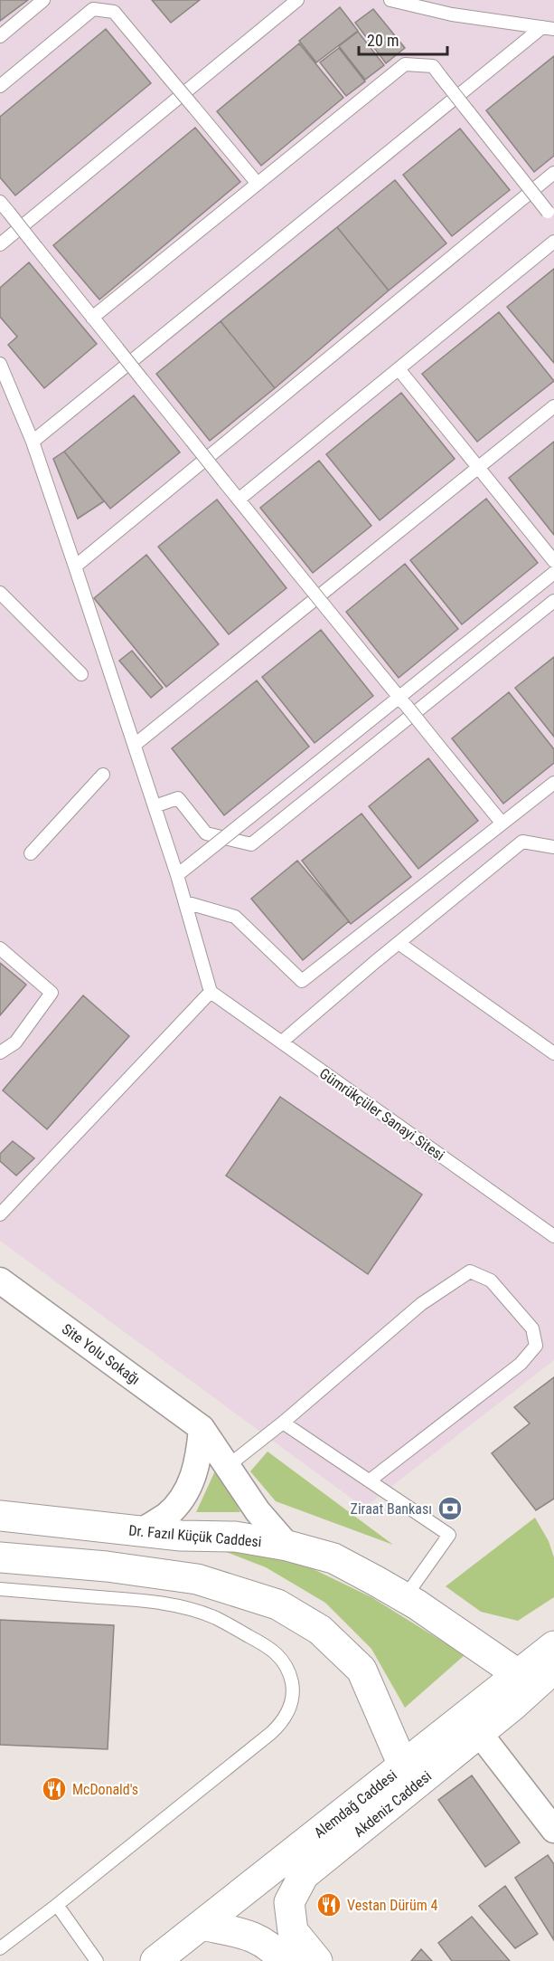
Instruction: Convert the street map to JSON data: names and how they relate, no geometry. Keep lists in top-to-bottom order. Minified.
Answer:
{"streets":{"main road":["Dr. Fazıl Küçük Caddesi","Alemdağ Caddesi","Akdeniz Caddesi"],"street":["Site Yolu Sokağı"],"lane":["Gümrükçüler Sanayi Sitesi"]},"crossings":[["Site Yolu Sokağı","Dr. Fazıl Küçük Caddesi"],["Dr. Fazıl Küçük Caddesi","Alemdağ Caddesi"],["Alemdağ Caddesi","Akdeniz Caddesi"]],"places":{"bank":["Ziraat Bankası"],"restaurant":["McDonald's","Vestan Dürüm 4"]},"scale_bar":"20 m"}
